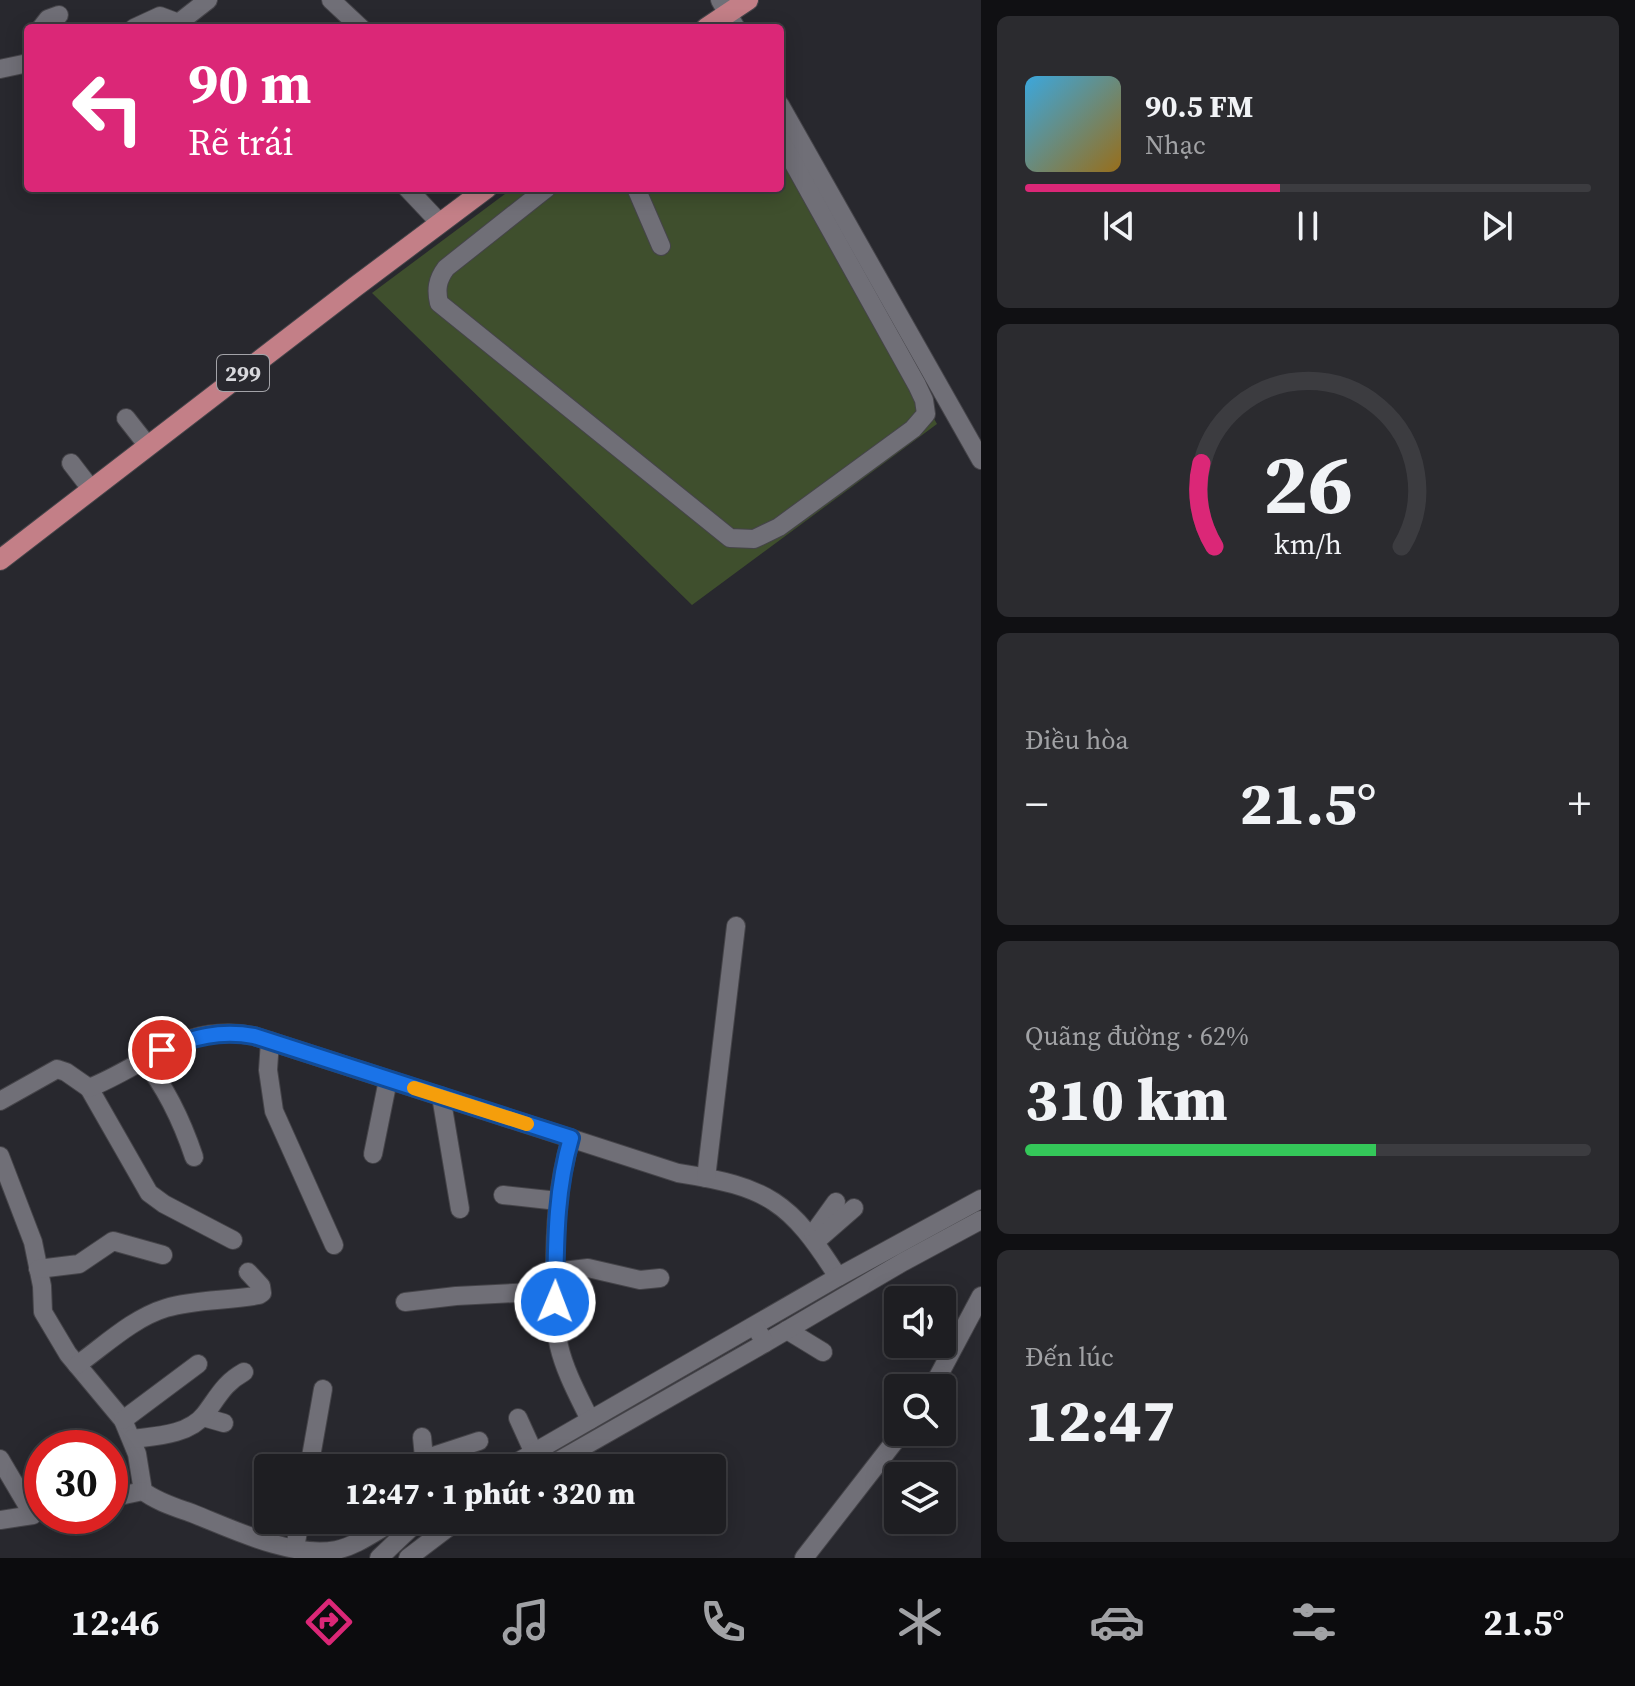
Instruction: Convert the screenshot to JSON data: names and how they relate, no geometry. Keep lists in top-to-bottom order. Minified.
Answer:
{"streets":{"main road":["299"]},"page":{"turn":["90 m","Rẽ trái"],"song":["90.5 FM","Nhạc"],"tile":["Điều hòa",["Quãng đường · 62%","310 km"],["Đến lúc","12:47"]],"heat":["−","21.5°","+"],"limit":"30","trip":"12:47 · 1 phút · 320 m","tabs":["12:46","21.5°"],"gauge":["26","km/h"]}}
